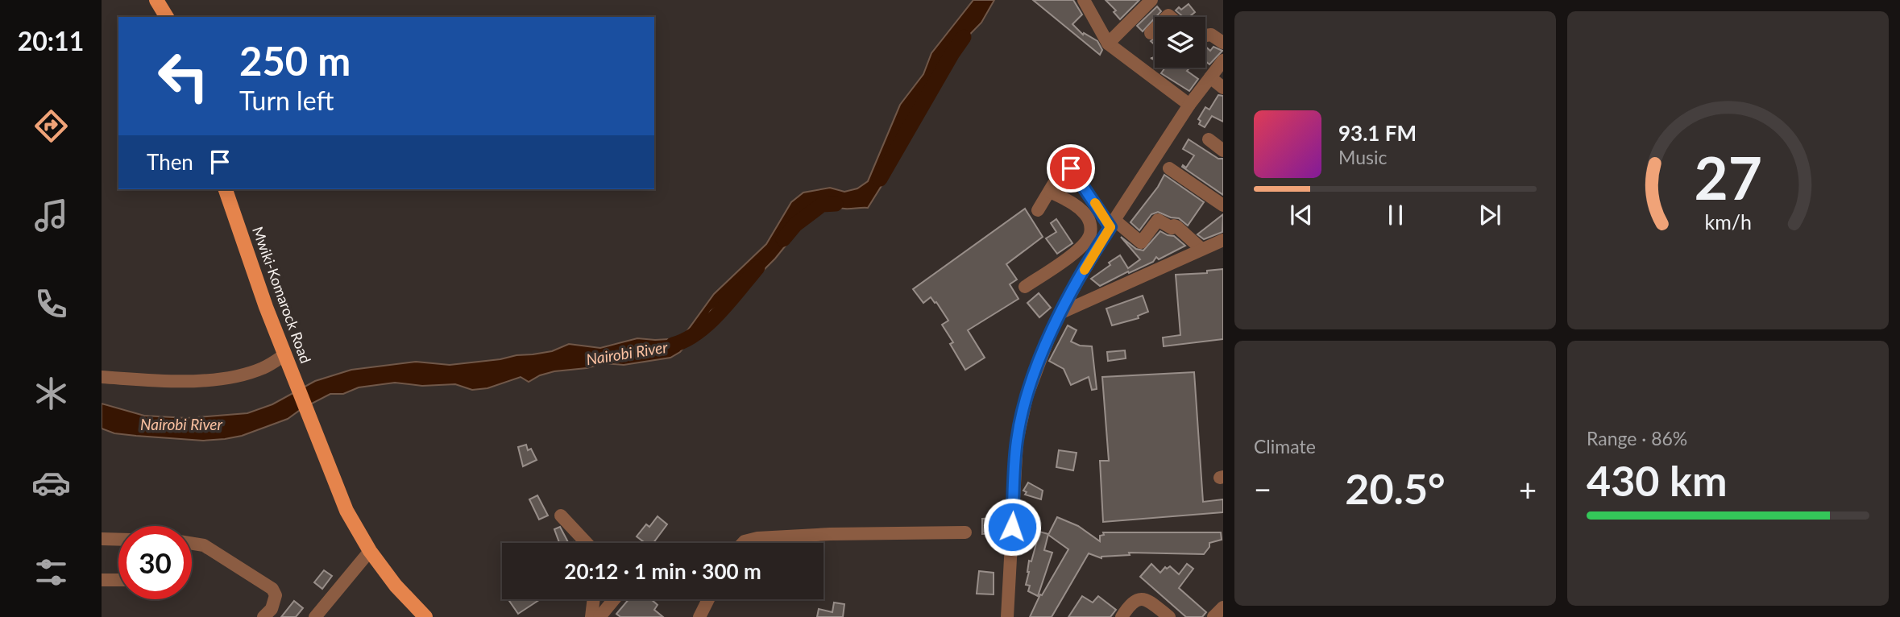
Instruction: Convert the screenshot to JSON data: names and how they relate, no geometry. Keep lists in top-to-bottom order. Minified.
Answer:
{"streets":{"main road":["Mwiki-Komarock Road"]},"water":["Nairobi River"],"page":{"tabs":"20:11","turn":["250 m","Turn left"],"song":["93.1 FM","Music"],"then":"Then","tile":["Climate",["Range · 86%","430 km"]],"heat":["−","20.5°","+"],"limit":"30","trip":"20:12 · 1 min · 300 m","gauge":["27","km/h"]}}
